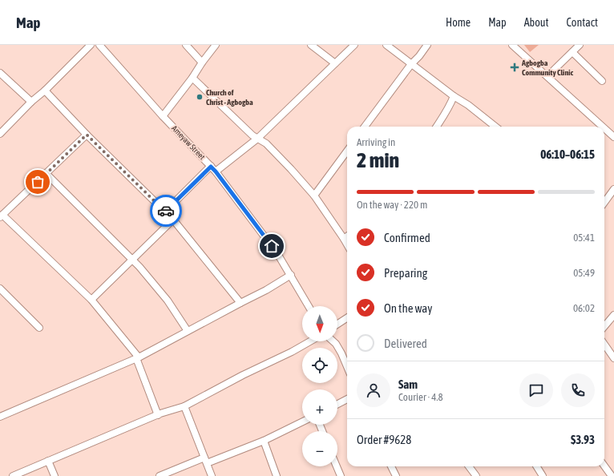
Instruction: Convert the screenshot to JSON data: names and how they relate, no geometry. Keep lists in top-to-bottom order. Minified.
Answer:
{"streets":{"street":["Ameyaw Street"]},"places":{"health":["Agbogba Community Clinic"],"other":["Church of Christ - Agbogba"]},"north":"bottom","page":{"header":"Map","nav":["Home","Map","About","Contact"],"heading":["2 min","Arriving in","06:10–06:15"],"panel":["Sam","Courier · 4.8","Order #9628","$3.93"],"bar":"On the way · 220 m","list":[["Confirmed","05:41"],["Preparing","05:49"],["On the way","06:02"],"Delivered"],"map_buttons":["+","−"]}}
